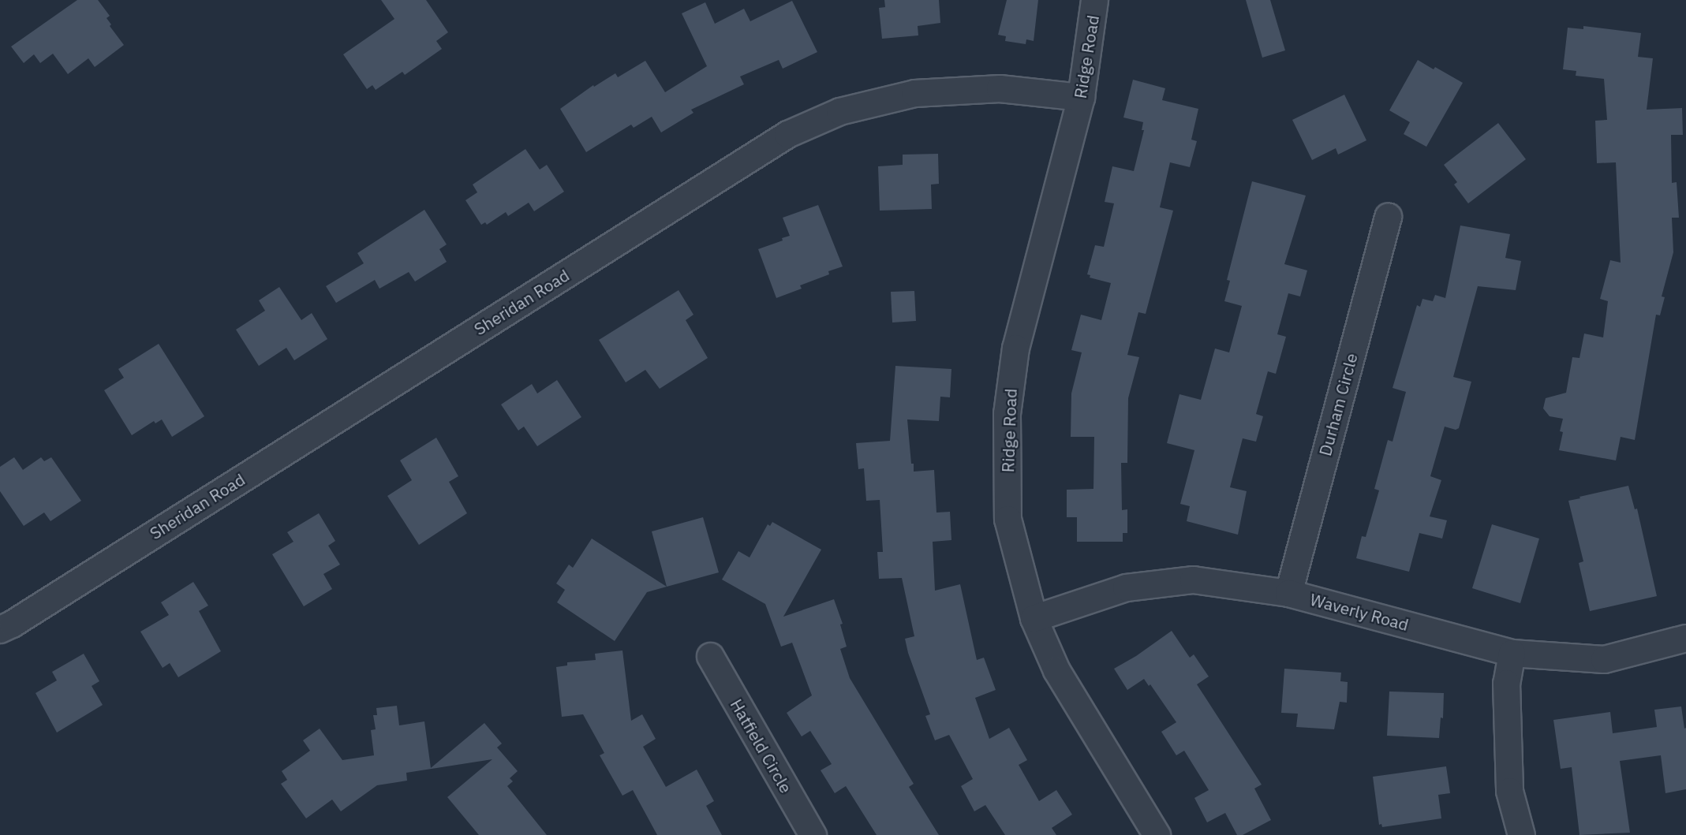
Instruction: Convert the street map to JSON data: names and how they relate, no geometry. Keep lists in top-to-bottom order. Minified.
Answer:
{"streets":{"street":["Ridge Road","Sheridan Road","Durham Circle","Waverly Road","Hatfield Circle"]},"crossings":[["Ridge Road","Sheridan Road"],["Ridge Road","Waverly Road"],["Durham Circle","Waverly Road"]]}
